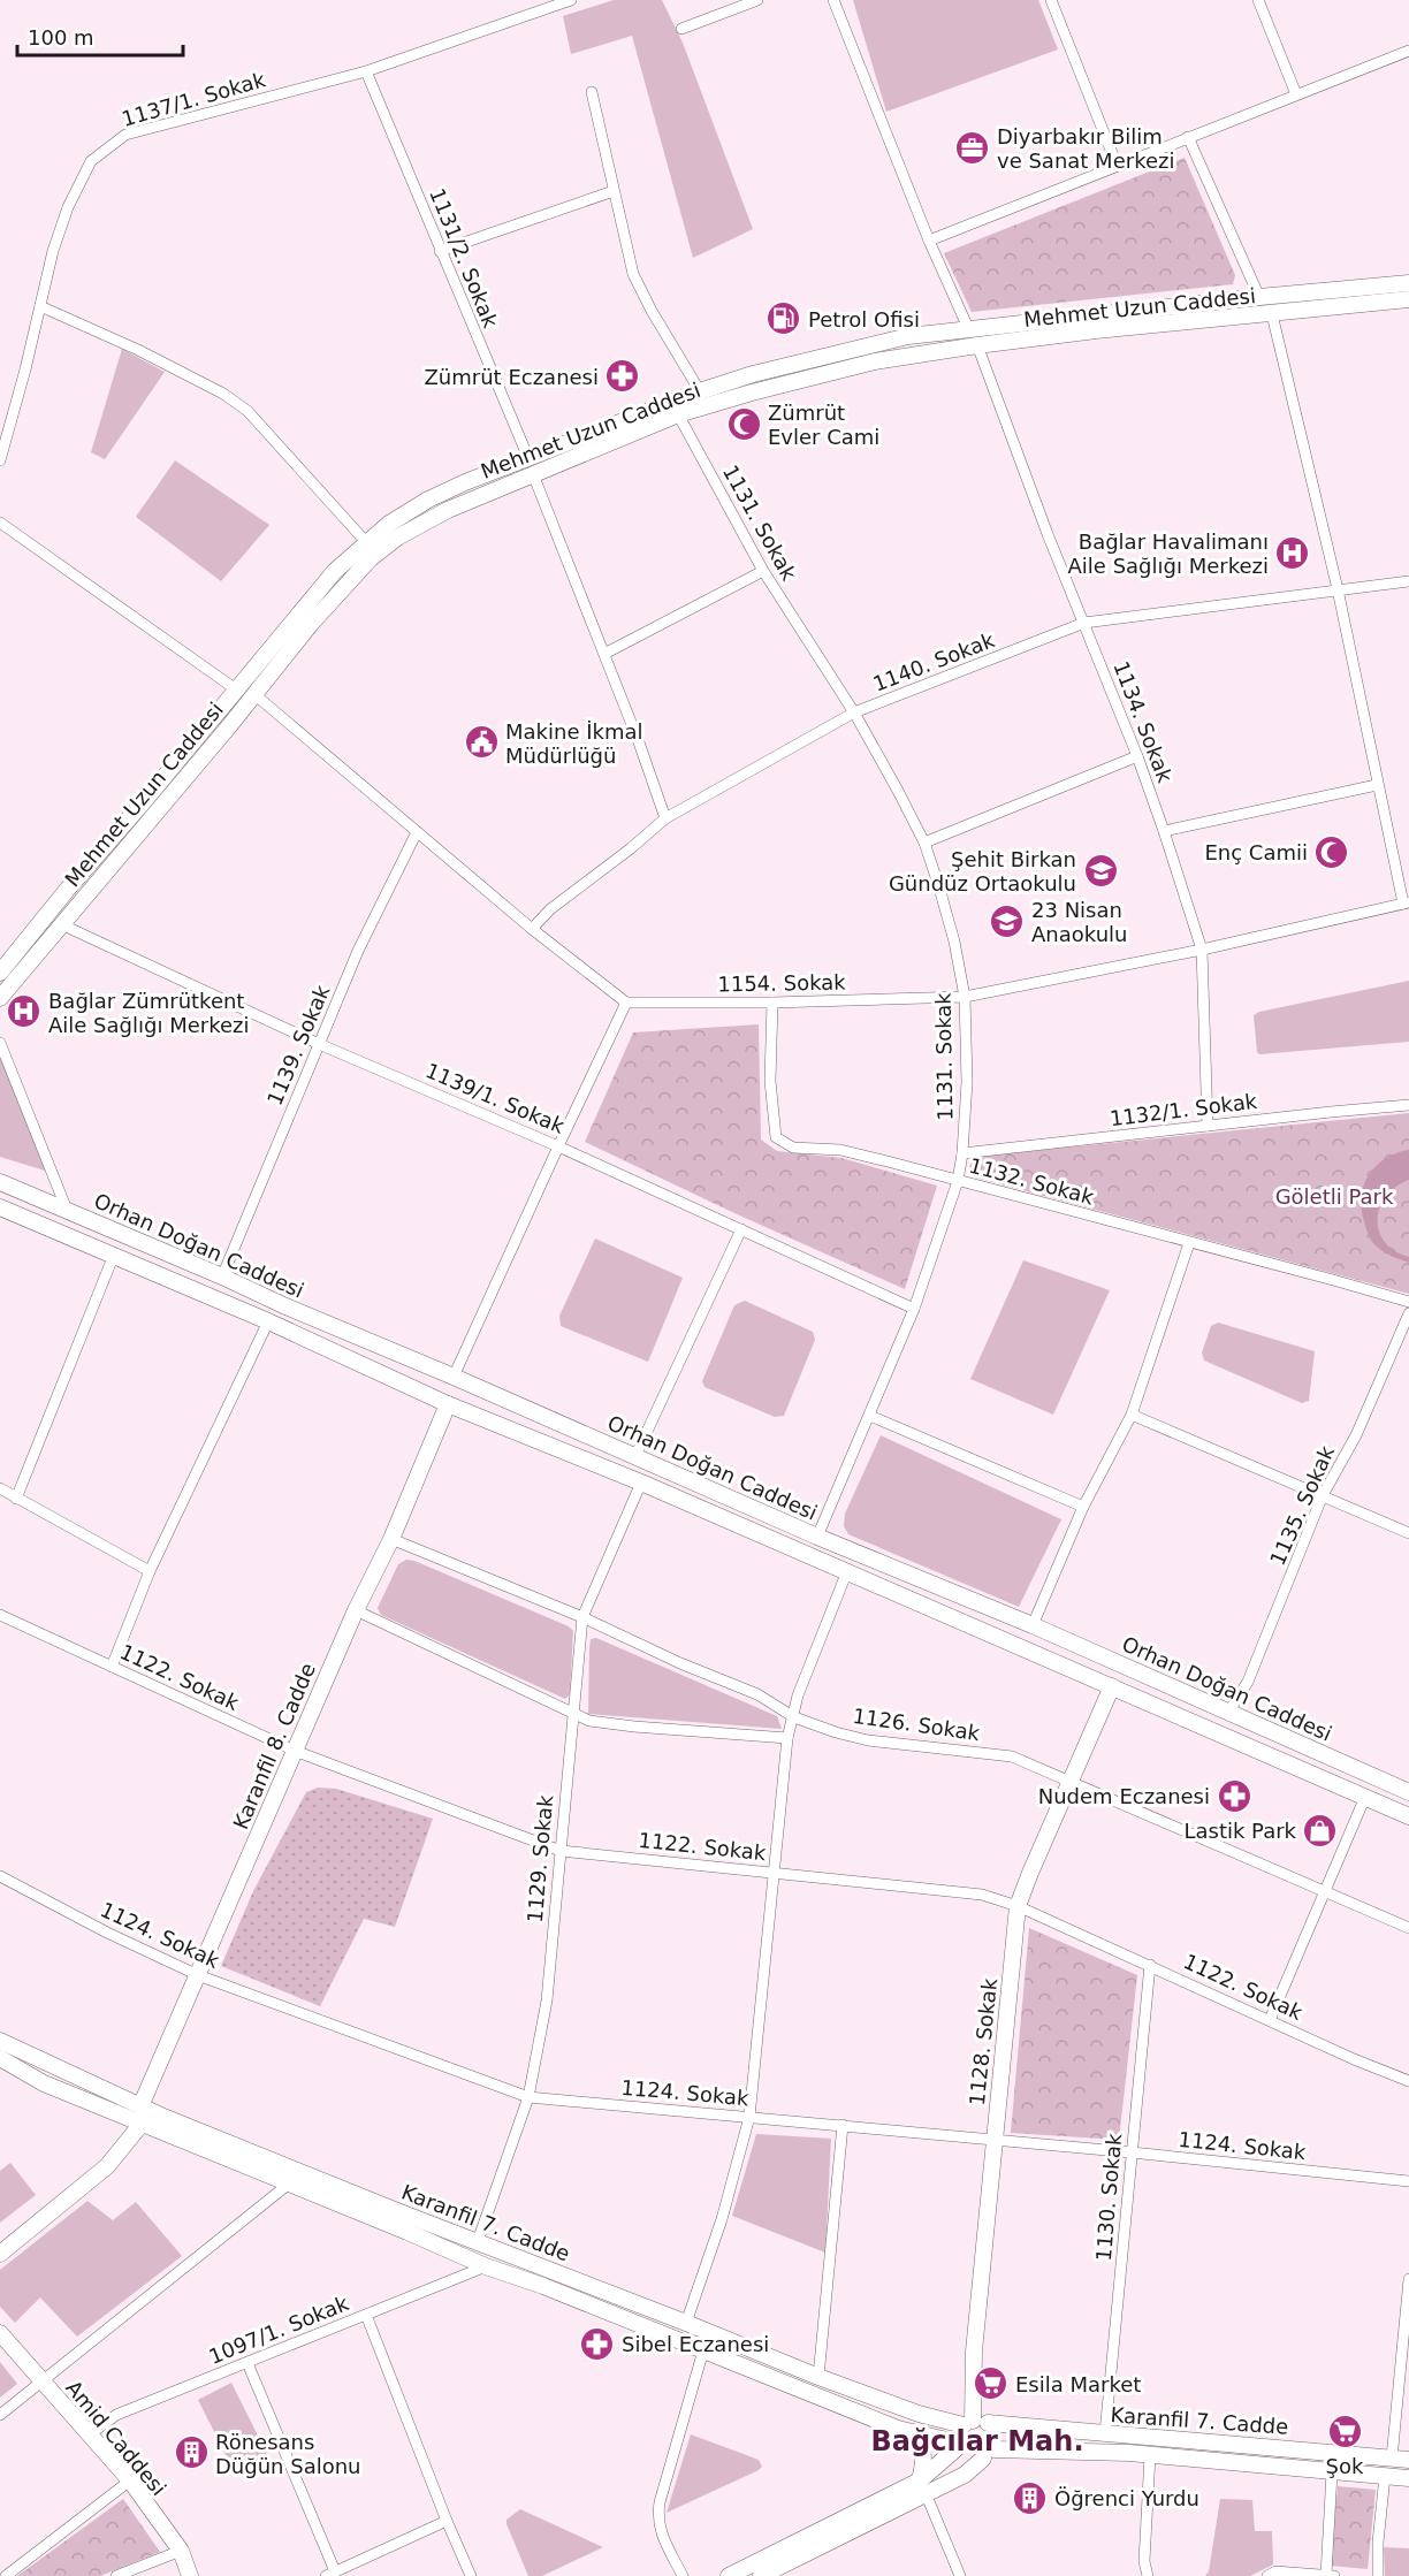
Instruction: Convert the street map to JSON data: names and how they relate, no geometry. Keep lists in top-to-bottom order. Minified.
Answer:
{"streets":{"main road":["Mehmet Uzun Caddesi","Orhan Doğan Caddesi","Karanfil 8. Cadde","1128. Sokak","Karanfil 7. Cadde","Amid Caddesi"],"street":["1137/1. Sokak","1131/2. Sokak","1131. Sokak","1140. Sokak","1134. Sokak","1154. Sokak","1139. Sokak","1139/1. Sokak","1132/1. Sokak","1132. Sokak","1135. Sokak","1122. Sokak","1126. Sokak","1129. Sokak","1124. Sokak","1130. Sokak","1097/1. Sokak"]},"crossings":[["1137/1. Sokak","1131/2. Sokak"],["1131/2. Sokak","Mehmet Uzun Caddesi"],["1131/2. Sokak","1140. Sokak"],["Mehmet Uzun Caddesi","1131. Sokak"],["Mehmet Uzun Caddesi","1134. Sokak"],["Mehmet Uzun Caddesi","1139/1. Sokak"],["1131. Sokak","1140. Sokak"],["1131. Sokak","1154. Sokak"],["1131. Sokak","1139/1. Sokak"],["1131. Sokak","1132/1. Sokak"],["1131. Sokak","1132. Sokak"],["1131. Sokak","Orhan Doğan Caddesi"],["1140. Sokak","1134. Sokak"],["1134. Sokak","1154. Sokak"],["1134. Sokak","1132/1. Sokak"],["1154. Sokak","1132. Sokak"],["1139. Sokak","1139/1. Sokak"],["1139. Sokak","Orhan Doğan Caddesi"],["Orhan Doğan Caddesi","1135. Sokak"],["1122. Sokak","Karanfil 8. Cadde"],["1122. Sokak","1129. Sokak"],["1122. Sokak","1128. Sokak"],["1122. Sokak","1130. Sokak"],["1126. Sokak","Karanfil 8. Cadde"],["1126. Sokak","1129. Sokak"],["1126. Sokak","1128. Sokak"],["Karanfil 8. Cadde","1124. Sokak"],["Karanfil 8. Cadde","Karanfil 7. Cadde"],["1129. Sokak","1124. Sokak"],["1129. Sokak","Karanfil 7. Cadde"],["1124. Sokak","1128. Sokak"],["1124. Sokak","1130. Sokak"],["1128. Sokak","Karanfil 7. Cadde"],["1130. Sokak","Karanfil 7. Cadde"],["Karanfil 7. Cadde","1097/1. Sokak"],["1097/1. Sokak","Amid Caddesi"]],"districts":["Bağcılar Mah."],"parks":["Göletli Park"],"places":{"office":["Diyarbakır Bilim ve Sanat Merkezi"],"fuel station":["Petrol Ofisi"],"pharmacy":["Zümrüt Eczanesi","Nudem Eczanesi","Sibel Eczanesi"],"mosque":["Zümrüt Evler Cami","Enç Camii"],"hospital":["Bağlar Havalimanı Aile Sağlığı Merkezi","Bağlar Zümrütkent Aile Sağlığı Merkezi"],"public building":["Makine İkmal Müdürlüğü"],"school or university":["Şehit Birkan Gündüz Ortaokulu","23 Nisan Anaokulu"],"shop":["Lastik Park"],"supermarket":["Esila Market","Şok"],"building":["Rönesans Düğün Salonu","Öğrenci Yurdu"]},"scale_bar":"100 m"}
